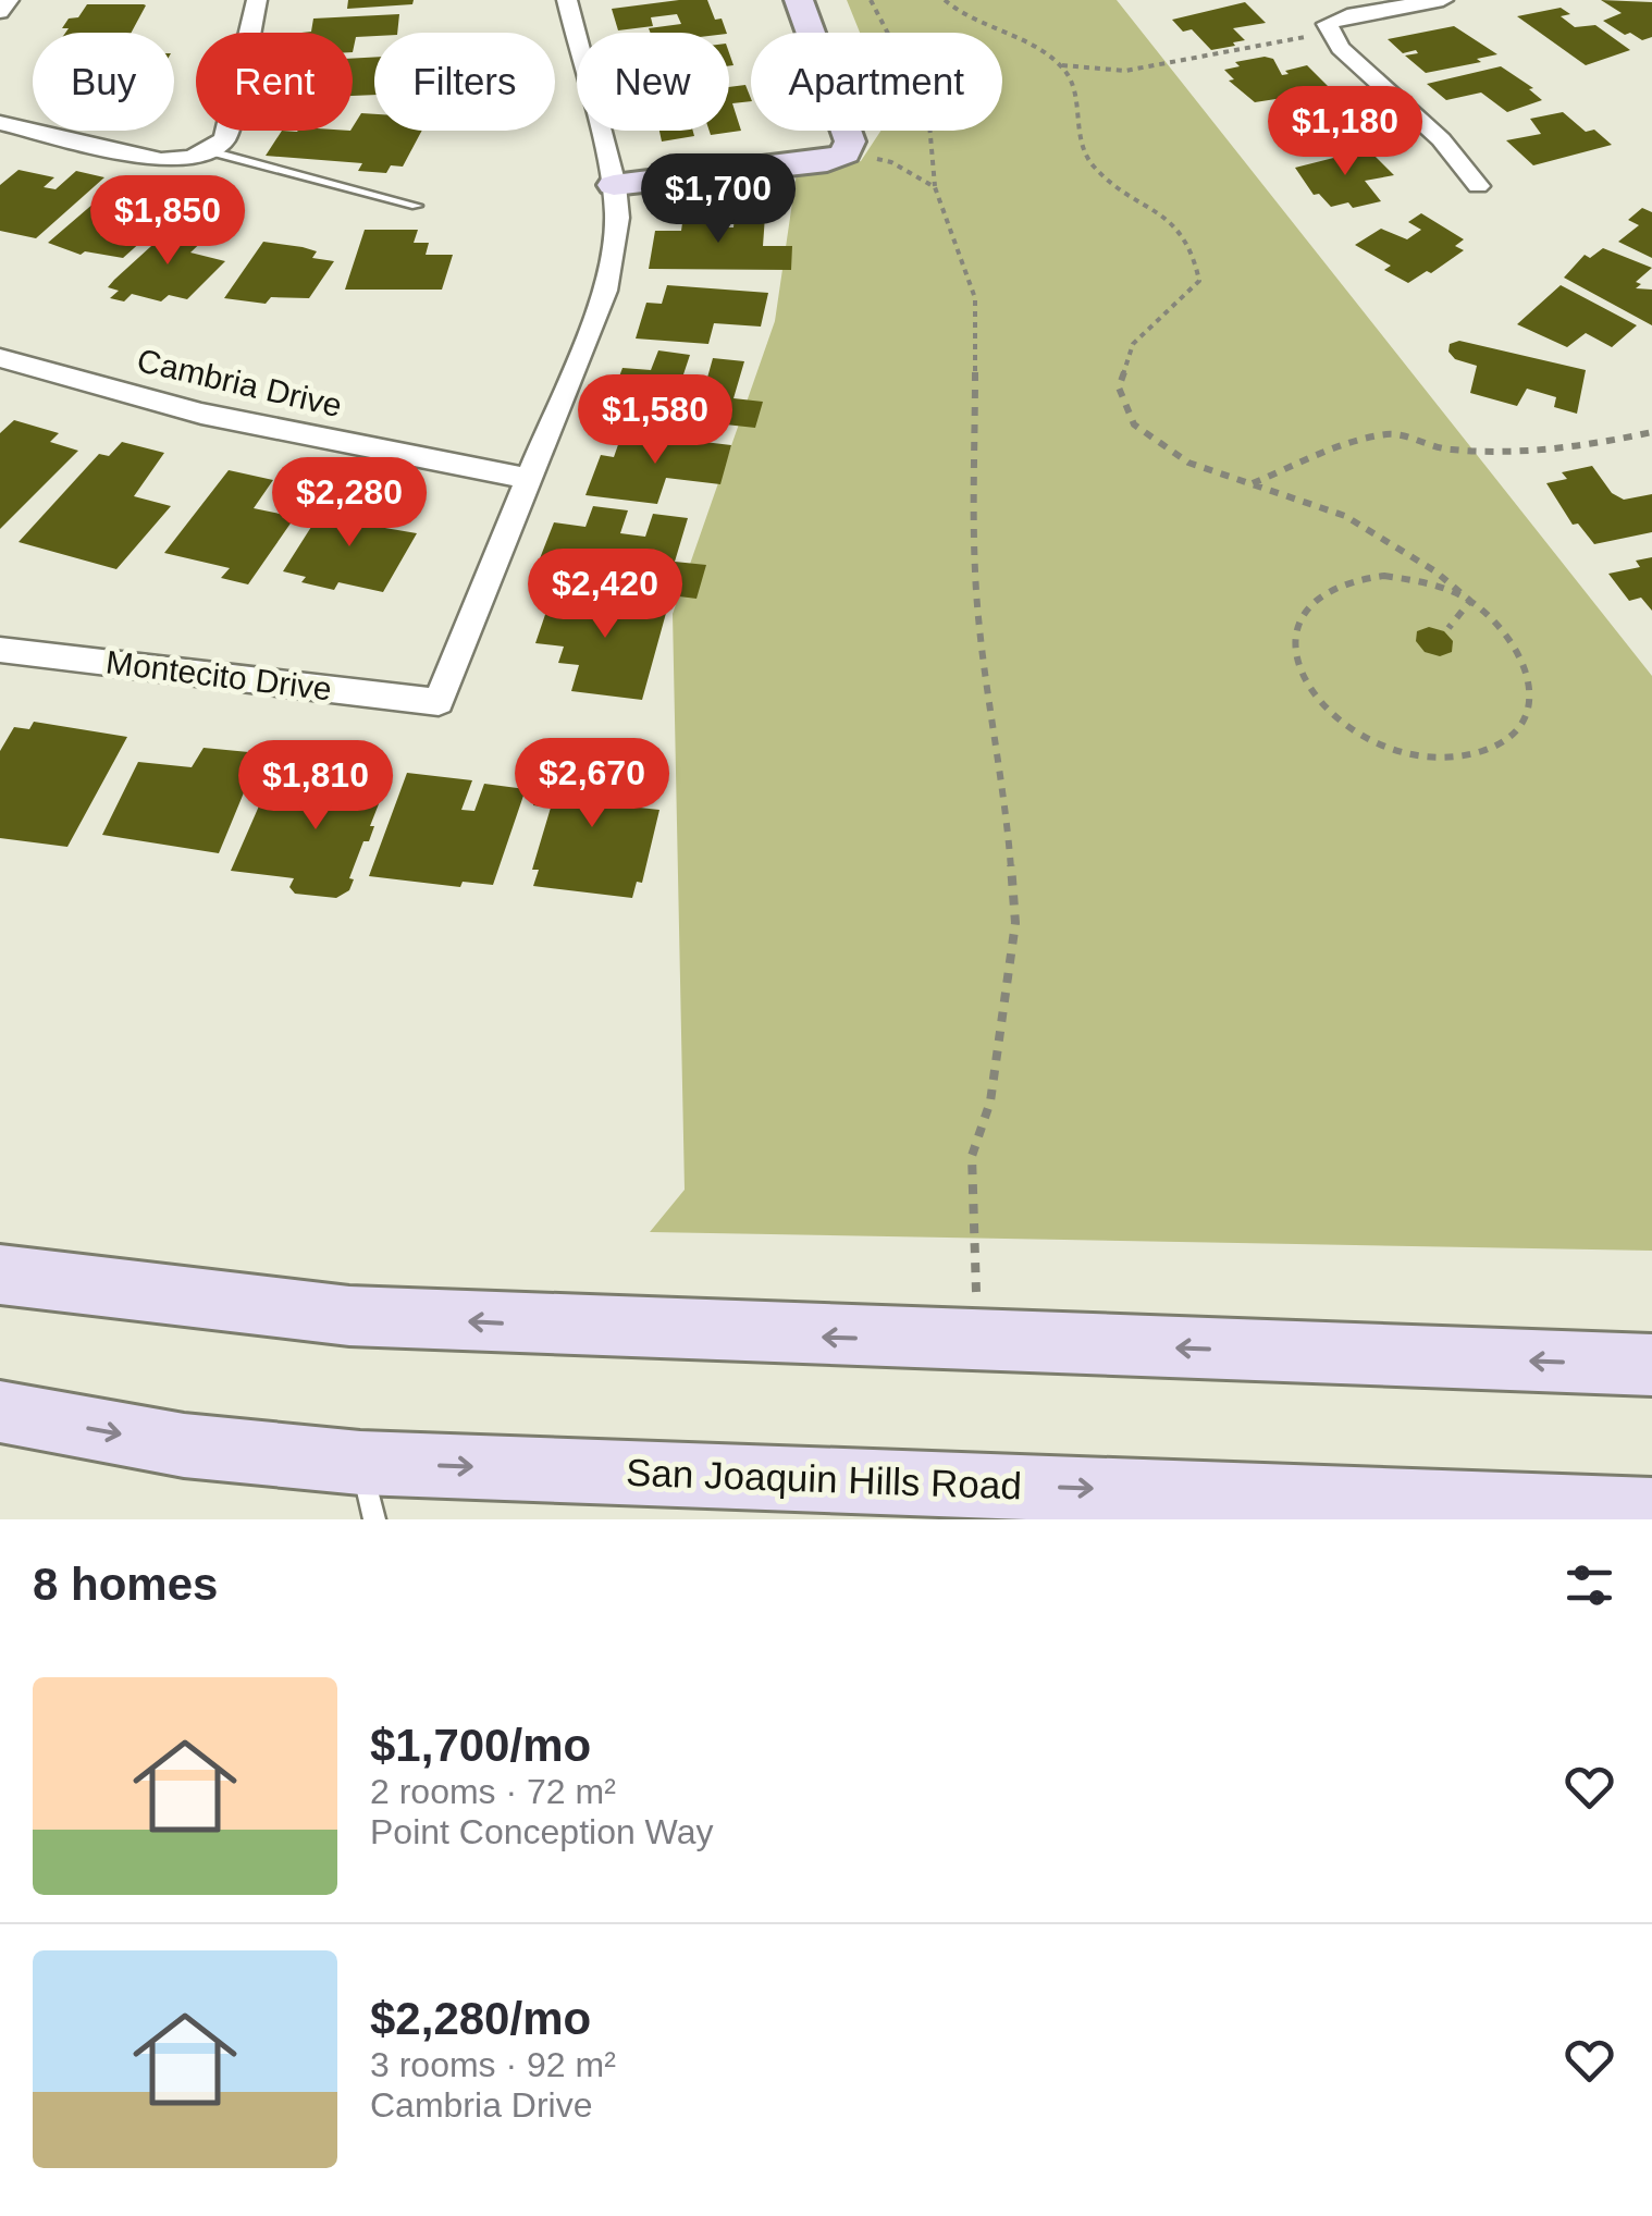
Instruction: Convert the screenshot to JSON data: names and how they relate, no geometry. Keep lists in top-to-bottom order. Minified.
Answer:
{"streets":{"main road":["San Joaquin Hills Road"],"street":["Cambria Drive","Montecito Drive"]},"crossings":[["Cambria Drive","Montecito Drive"]],"page":{"chip":["Buy","Rent","Filters","New","Apartment"],"price":["$1,180","$1,700","$1,850","$1,580","$2,280","$2,420","$2,670","$1,810"],"heading":"8 homes","list":[{"name":"$1,700/mo","note":"2 rooms · 72 m² · Point Conception Way"},{"name":"$2,280/mo","note":"3 rooms · 92 m² · Cambria Drive"}]}}
